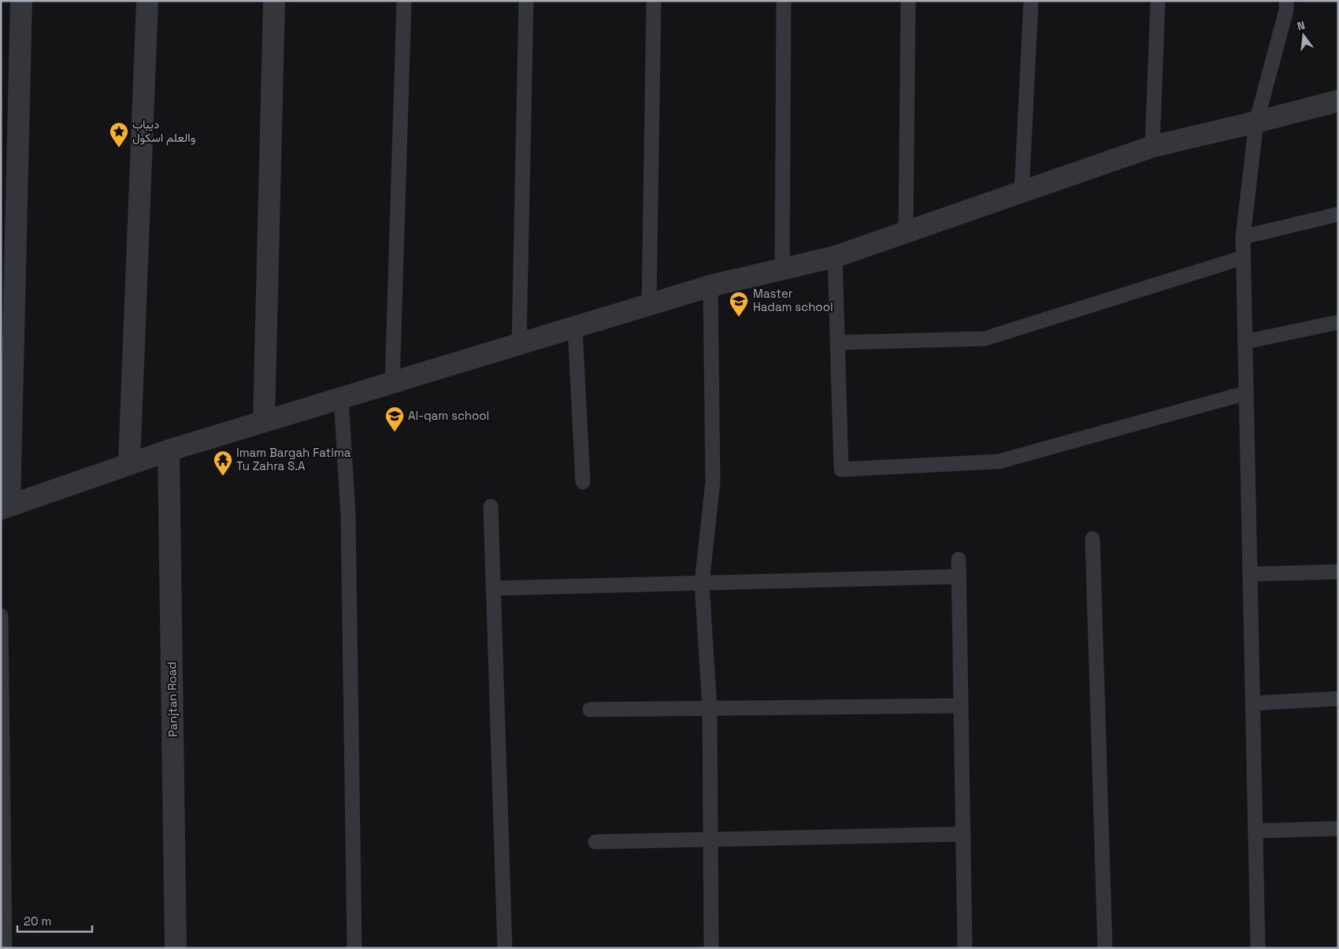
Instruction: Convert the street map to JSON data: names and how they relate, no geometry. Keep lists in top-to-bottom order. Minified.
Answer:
{"streets":{"street":["Panjtan Road"]},"places":{"place":["ديباب والعلم اسكول"],"school or university":["Master Hadam school","Al-qam school"],"temple":["Imam Bargah Fatima Tu Zahra S.A"]},"scale_bar":"20 m","north":"top"}
